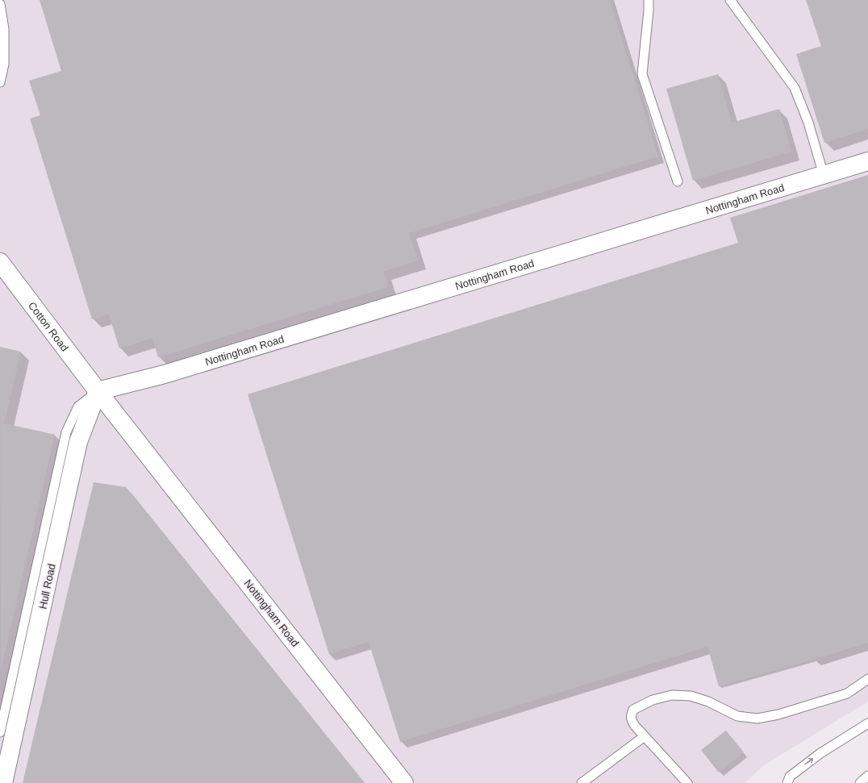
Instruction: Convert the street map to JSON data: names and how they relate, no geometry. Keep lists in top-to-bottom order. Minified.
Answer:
{"streets":{"street":["Nottingham Road","Cotton Road","Hull Road"]},"crossings":[["Nottingham Road","Cotton Road"],["Nottingham Road","Hull Road"],["Cotton Road","Hull Road"]]}
